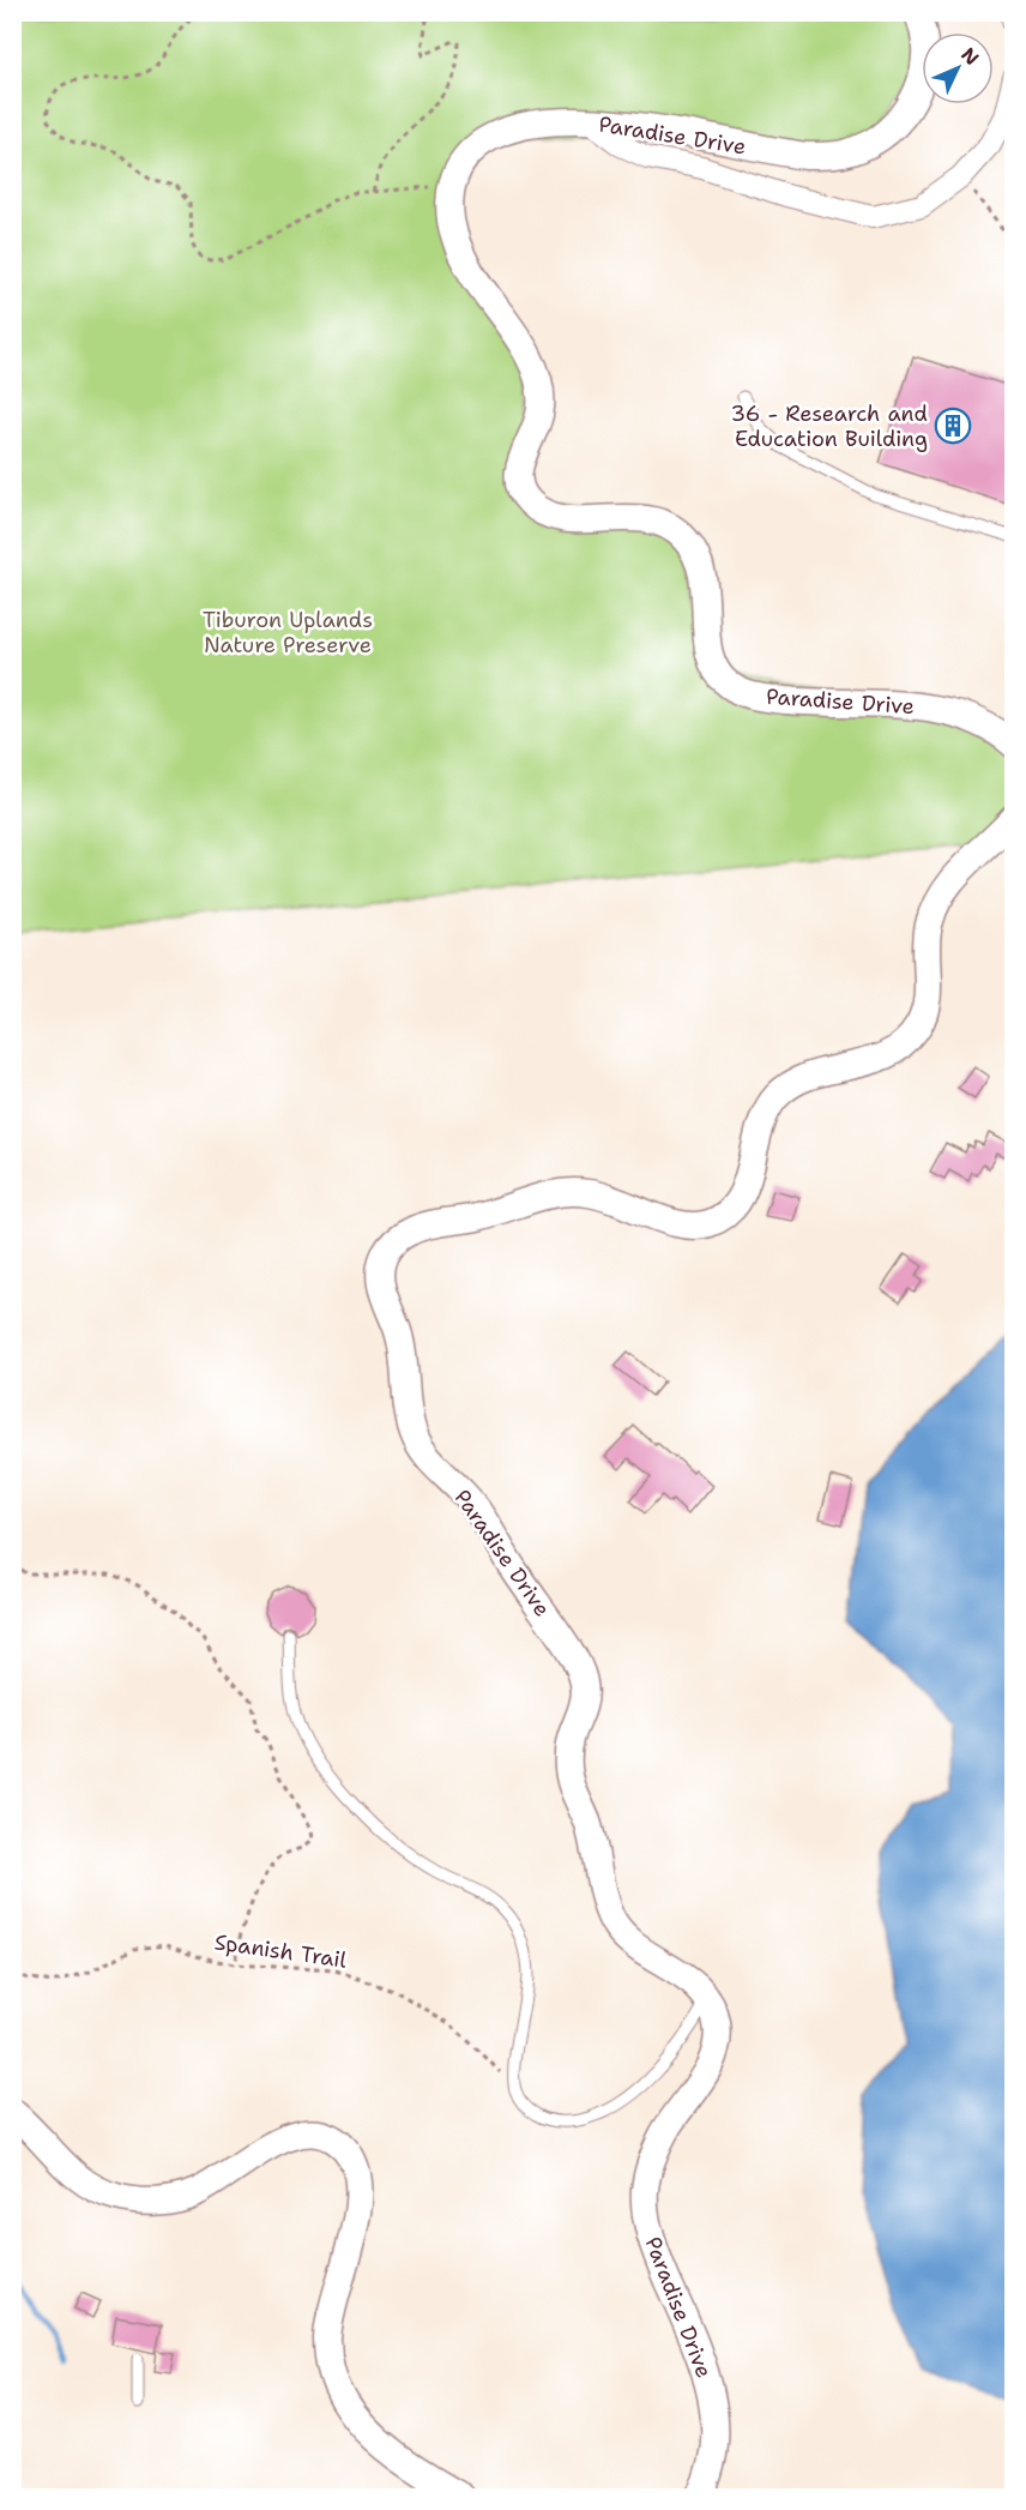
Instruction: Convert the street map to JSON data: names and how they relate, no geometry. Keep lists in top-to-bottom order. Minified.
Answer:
{"streets":{"street":["Paradise Drive"],"path":["Spanish Trail"]},"parks":["Tiburon Uplands Nature Preserve"],"places":{"building":["36 - Research and Education Building"]},"north":"top right"}
